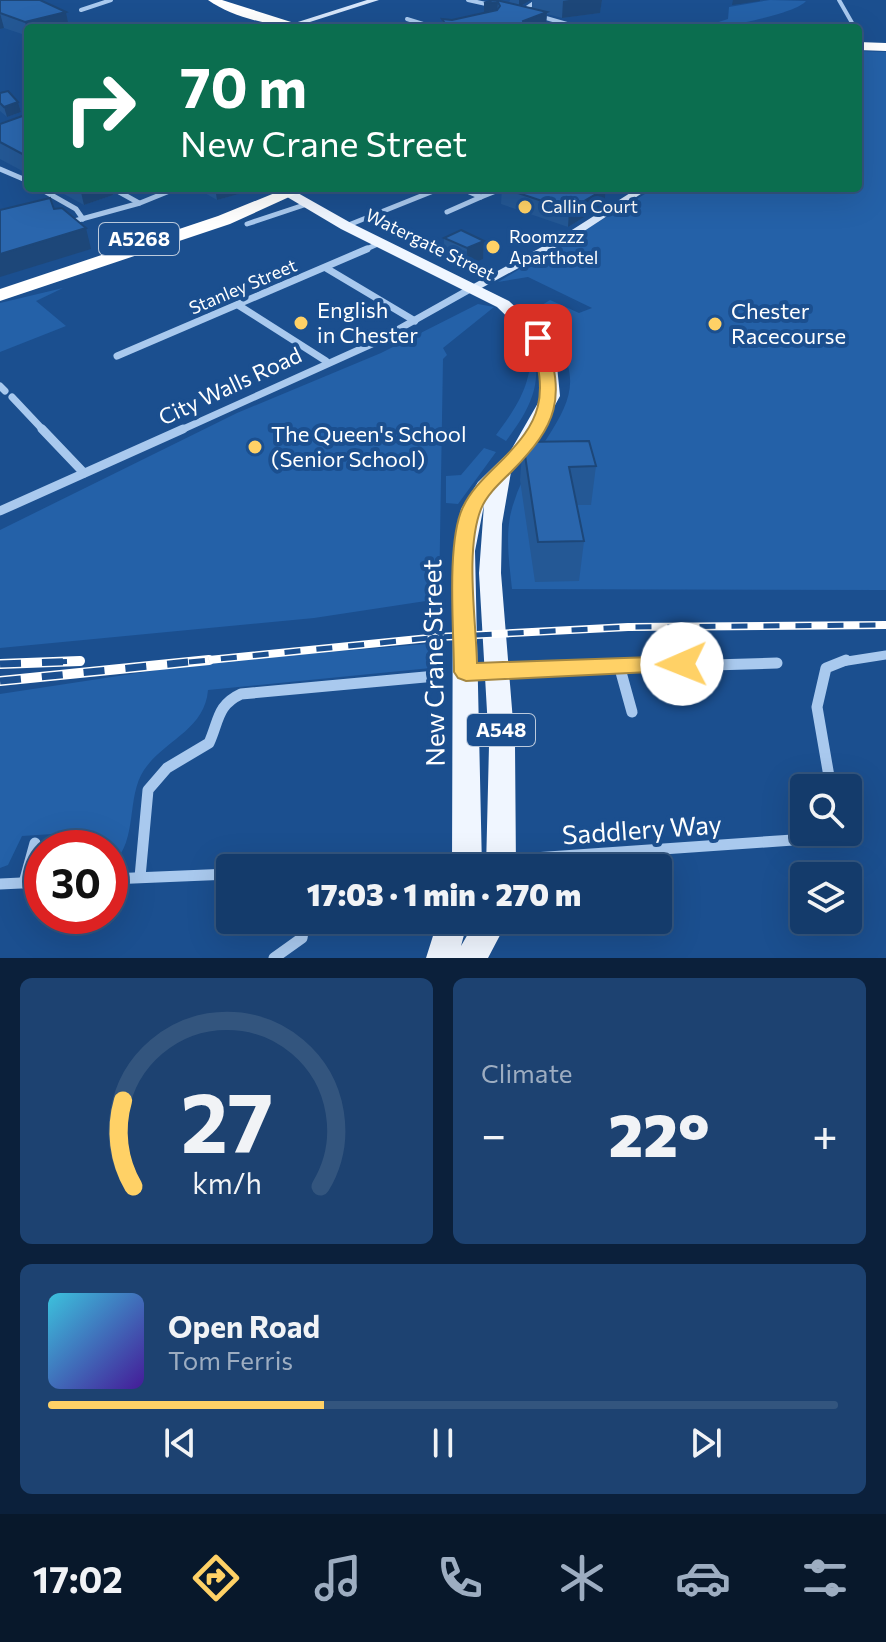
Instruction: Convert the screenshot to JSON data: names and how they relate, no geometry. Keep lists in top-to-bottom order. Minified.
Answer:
{"streets":{"highway":["A5268"],"main road":["Watergate Street","New Crane Street","A548"],"street":["Stanley Street","City Walls Road","Saddlery Way"]},"crossings":[["A5268","Watergate Street"],["Watergate Street","Stanley Street"],["Watergate Street","City Walls Road"],["Watergate Street","New Crane Street"]],"places":["Callin Court","Roomzzz Aparthotel","English in Chester","Chester Racecourse","The Queen's School (Senior School)"],"page":{"turn":["70 m","New Crane Street"],"limit":"30","trip":"17:03 · 1 min · 270 m","tile":"Climate","heat":["−","22°","+"],"song":["Open Road","Tom Ferris"],"tabs":"17:02","gauge":["27","km/h"]}}
